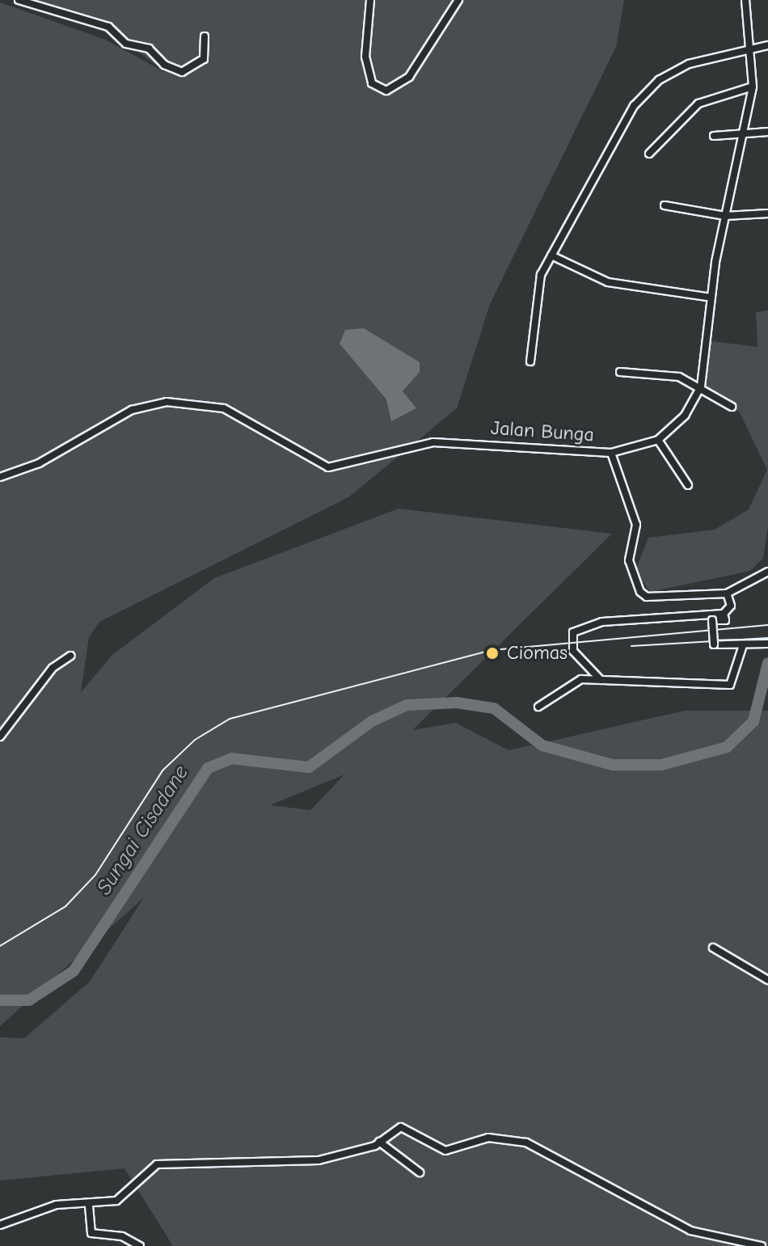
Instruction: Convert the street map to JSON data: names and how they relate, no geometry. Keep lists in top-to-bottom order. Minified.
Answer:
{"streets":{"street":["Jalan Bunga"]},"water":["Sungai Cisadane"],"places":["Ciomas"]}
